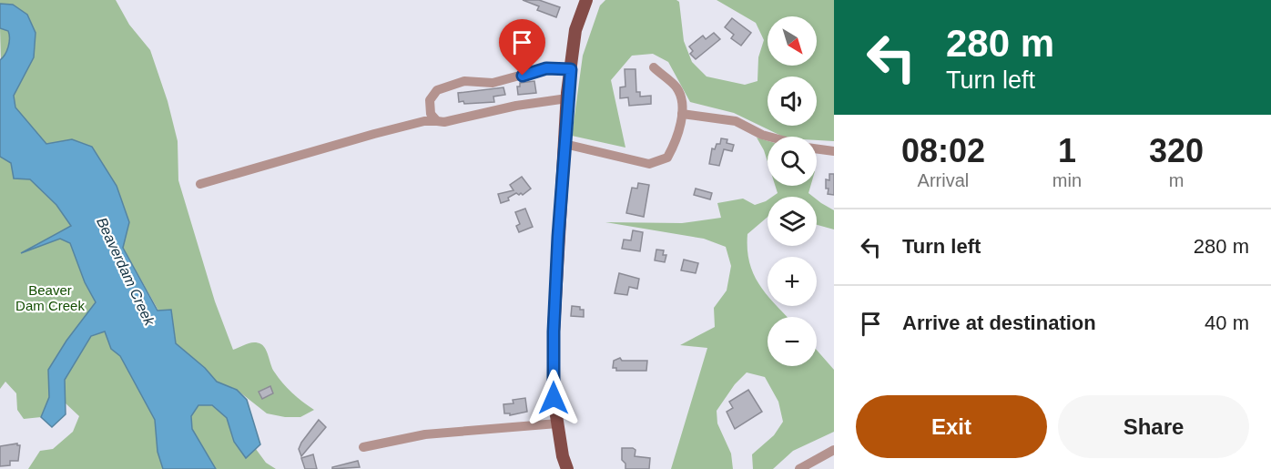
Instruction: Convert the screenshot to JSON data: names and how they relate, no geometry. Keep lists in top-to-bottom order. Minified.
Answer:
{"water":["Beaverdam Creek"],"parks":["Beaver Dam Creek"],"north":"bottom right","page":{"turn":["280 m","Turn left"],"map_buttons":["+","−"],"eta":["08:02","Arrival","1","min","320","m"],"list":[{"name":"Turn left","value":"280 m"},{"name":"Arrive at destination","value":"40 m"}],"buttons":["Exit","Share"]}}
